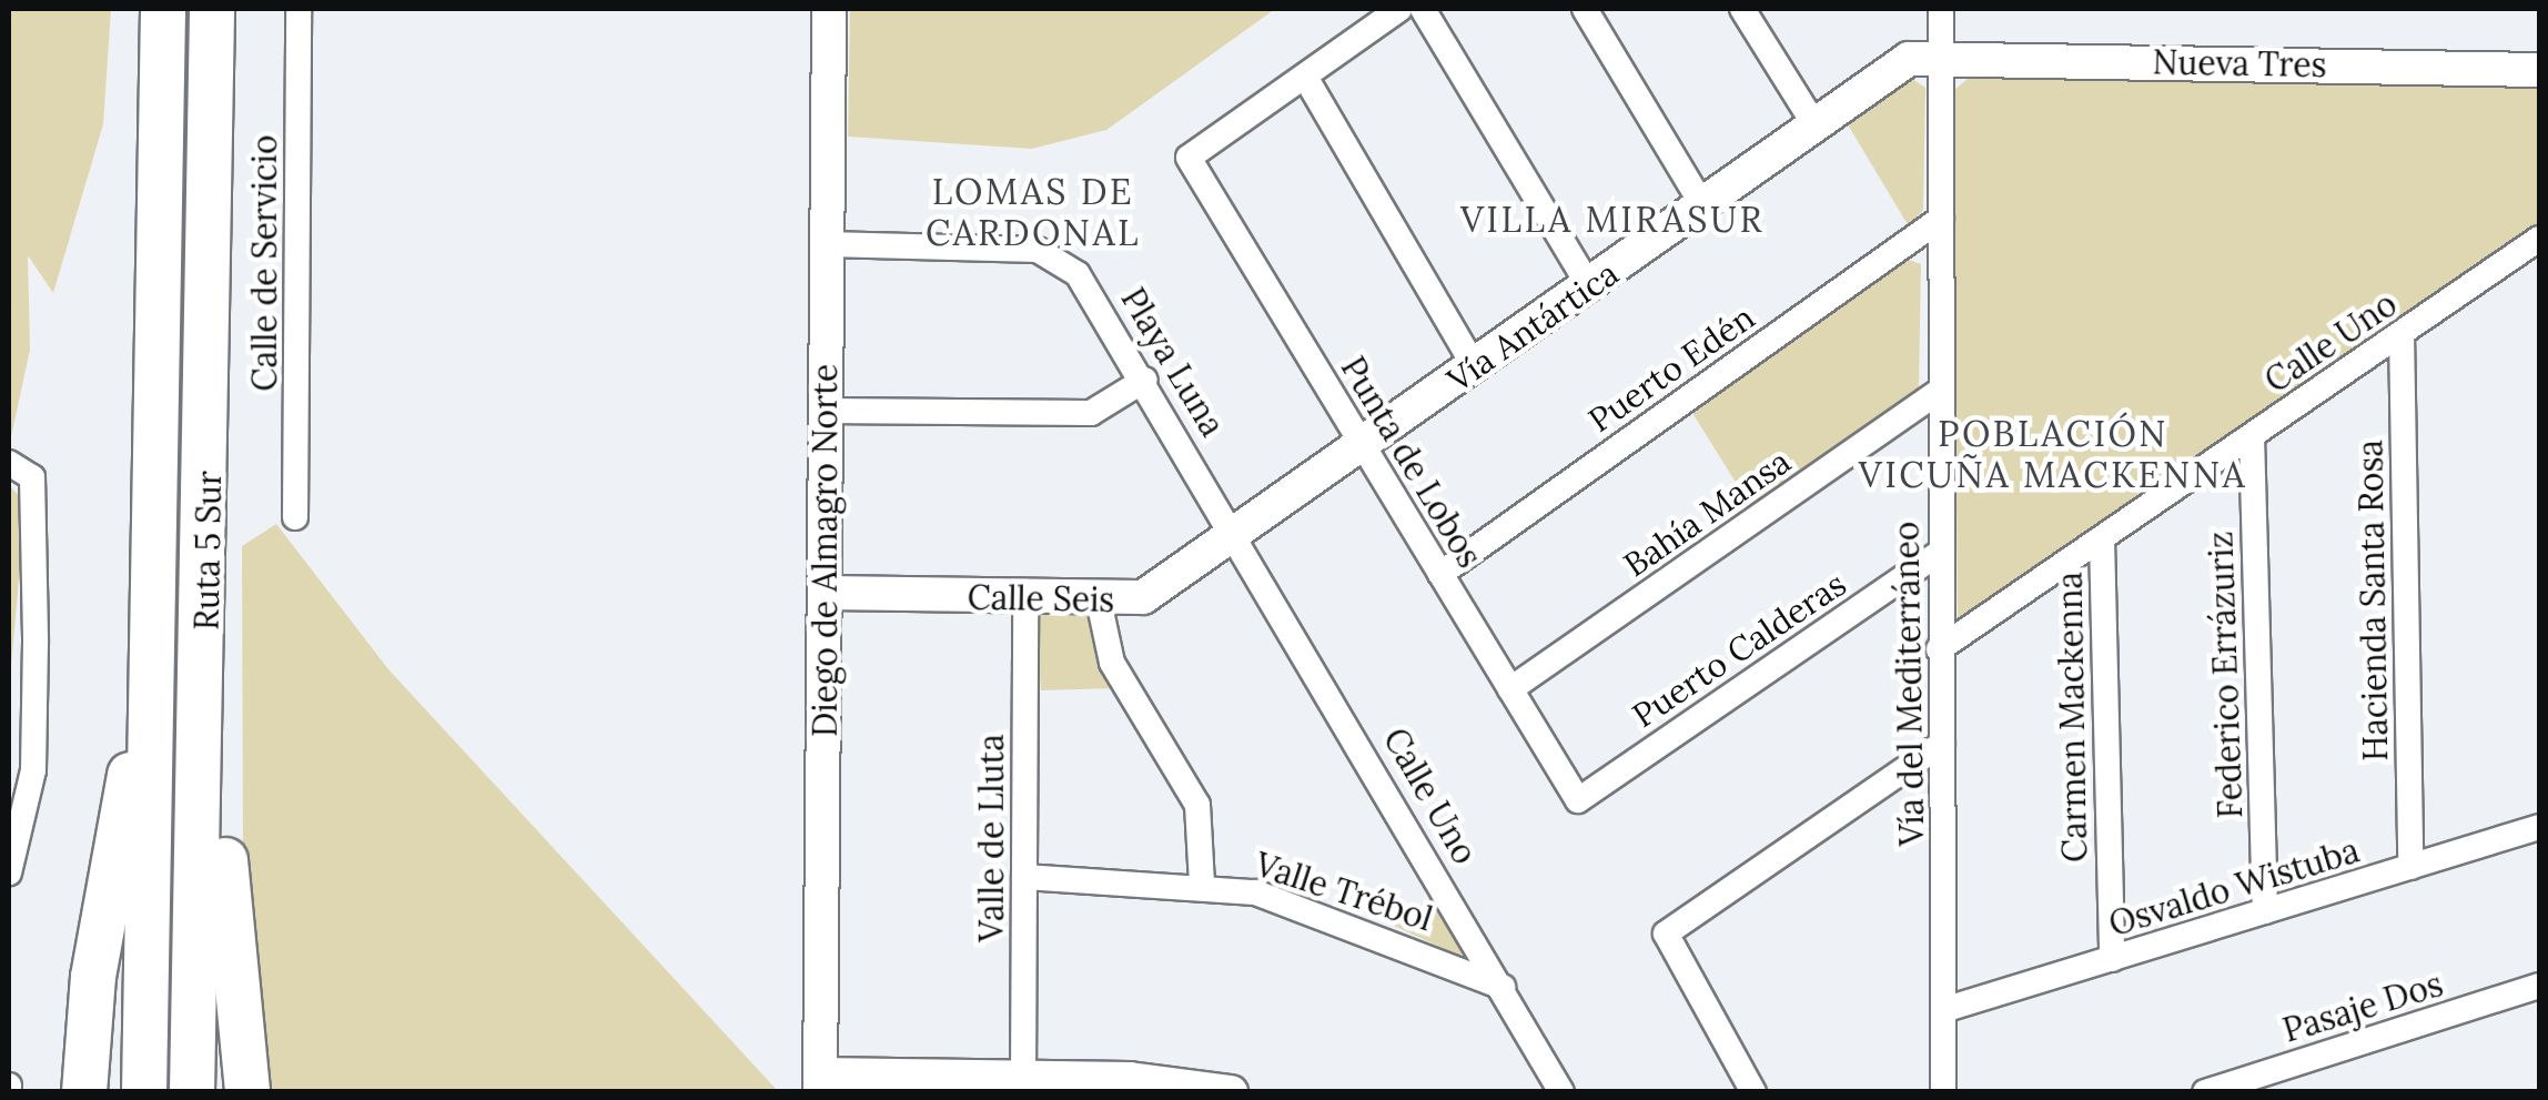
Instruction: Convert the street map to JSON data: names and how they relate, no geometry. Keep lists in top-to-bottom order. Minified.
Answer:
{"streets":{"highway":["Ruta 5 Sur"],"street":["Nueva Tres","Calle de Servicio","Vía Antártica","Calle Uno","Playa Luna","Puerto Edén","Punta de Lobos","Bahía Mansa","Diego de Almagro Norte","Calle Seis","Hacienda Santa Rosa","Puerto Calderas","Federico Errázuriz","Vía del Mediterráneo","Carmen Mackenna","Valle de Lluta","Osvaldo Wistuba","Valle Trébol","Pasaje Dos"]},"crossings":[["Nueva Tres","Vía Antártica"],["Nueva Tres","Vía del Mediterráneo"],["Vía Antártica","Calle Uno"],["Vía Antártica","Playa Luna"],["Vía Antártica","Punta de Lobos"],["Vía Antártica","Calle Seis"],["Vía Antártica","Vía del Mediterráneo"],["Calle Uno","Playa Luna"],["Calle Uno","Calle Seis"],["Calle Uno","Hacienda Santa Rosa"],["Calle Uno","Federico Errázuriz"],["Calle Uno","Vía del Mediterráneo"],["Calle Uno","Carmen Mackenna"],["Calle Uno","Valle Trébol"],["Playa Luna","Diego de Almagro Norte"],["Playa Luna","Calle Seis"],["Puerto Edén","Punta de Lobos"],["Puerto Edén","Vía del Mediterráneo"],["Punta de Lobos","Bahía Mansa"],["Punta de Lobos","Puerto Calderas"],["Bahía Mansa","Vía del Mediterráneo"],["Diego de Almagro Norte","Calle Seis"],["Calle Seis","Valle de Lluta"],["Hacienda Santa Rosa","Osvaldo Wistuba"],["Puerto Calderas","Vía del Mediterráneo"],["Federico Errázuriz","Osvaldo Wistuba"],["Vía del Mediterráneo","Osvaldo Wistuba"],["Carmen Mackenna","Osvaldo Wistuba"],["Valle de Lluta","Valle Trébol"]],"districts":["LOMAS DE CARDONAL","VILLA MIRASUR","POBLACIÓN VICUÑA MACKENNA"]}
